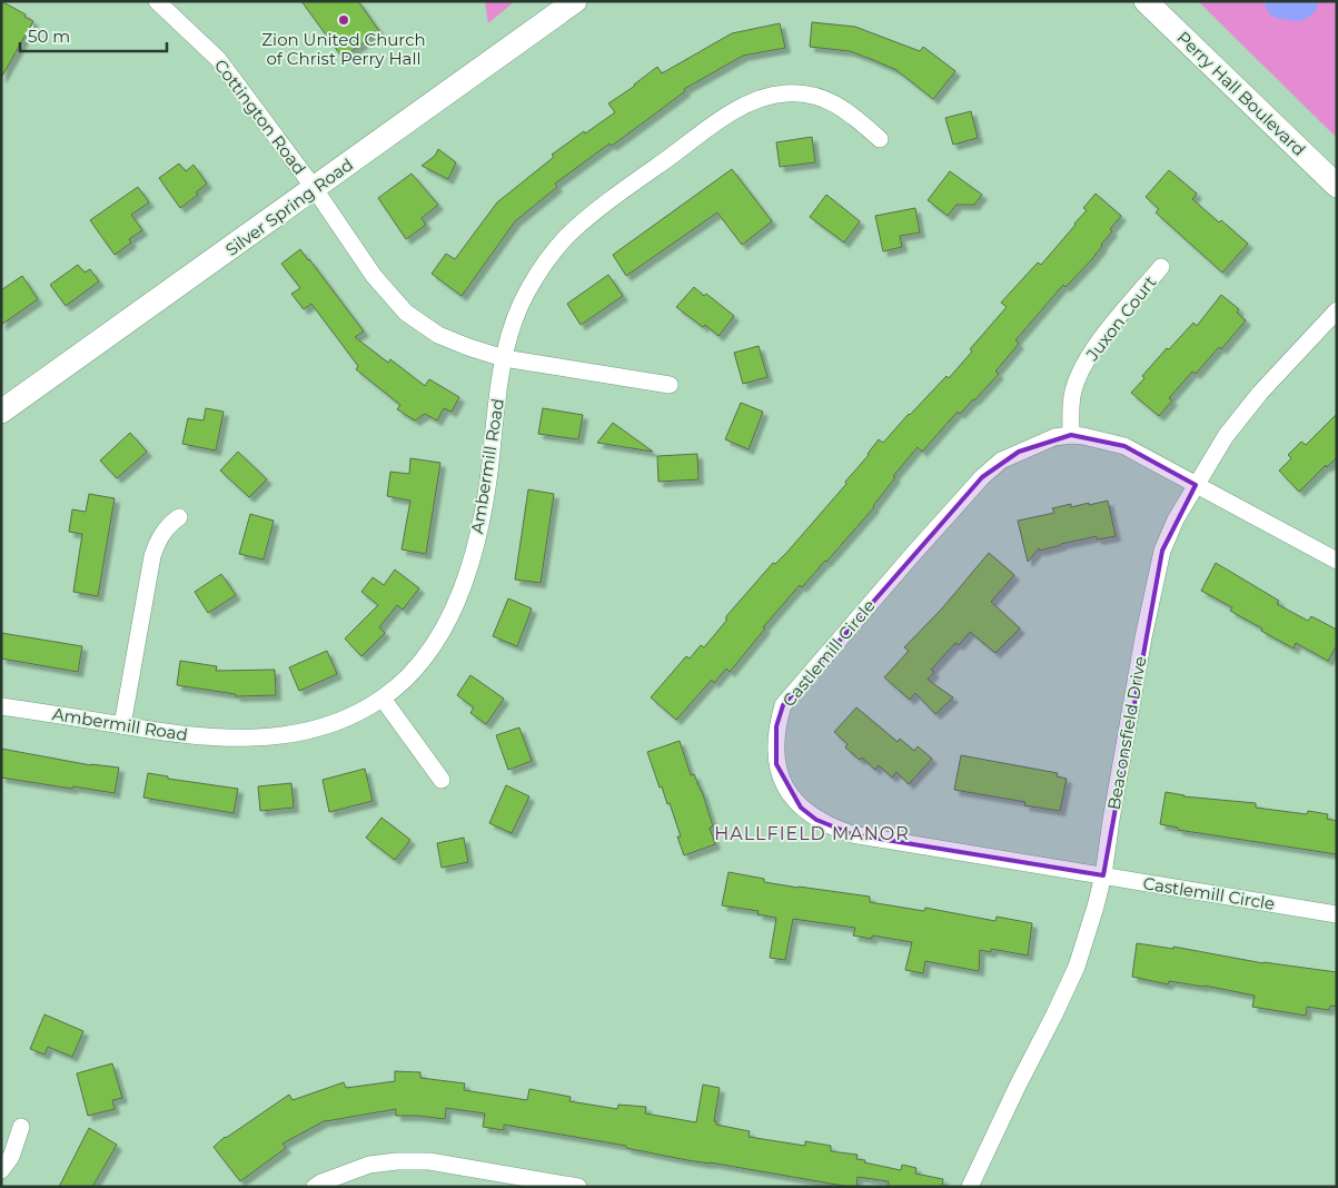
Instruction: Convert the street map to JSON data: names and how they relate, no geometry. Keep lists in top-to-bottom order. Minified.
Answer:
{"streets":{"main road":["Perry Hall Boulevard","Silver Spring Road"],"street":["Cottington Road","Juxon Court","Ambermill Road","Castlemill Circle","Beaconsfield Drive"]},"crossings":[["Cottington Road","Silver Spring Road"],["Cottington Road","Ambermill Road"],["Juxon Court","Castlemill Circle"],["Castlemill Circle","Beaconsfield Drive"]],"districts":["HALLFIELD MANOR"],"places":["Zion United Church of Christ Perry Hall"],"scale_bar":"50 m"}
